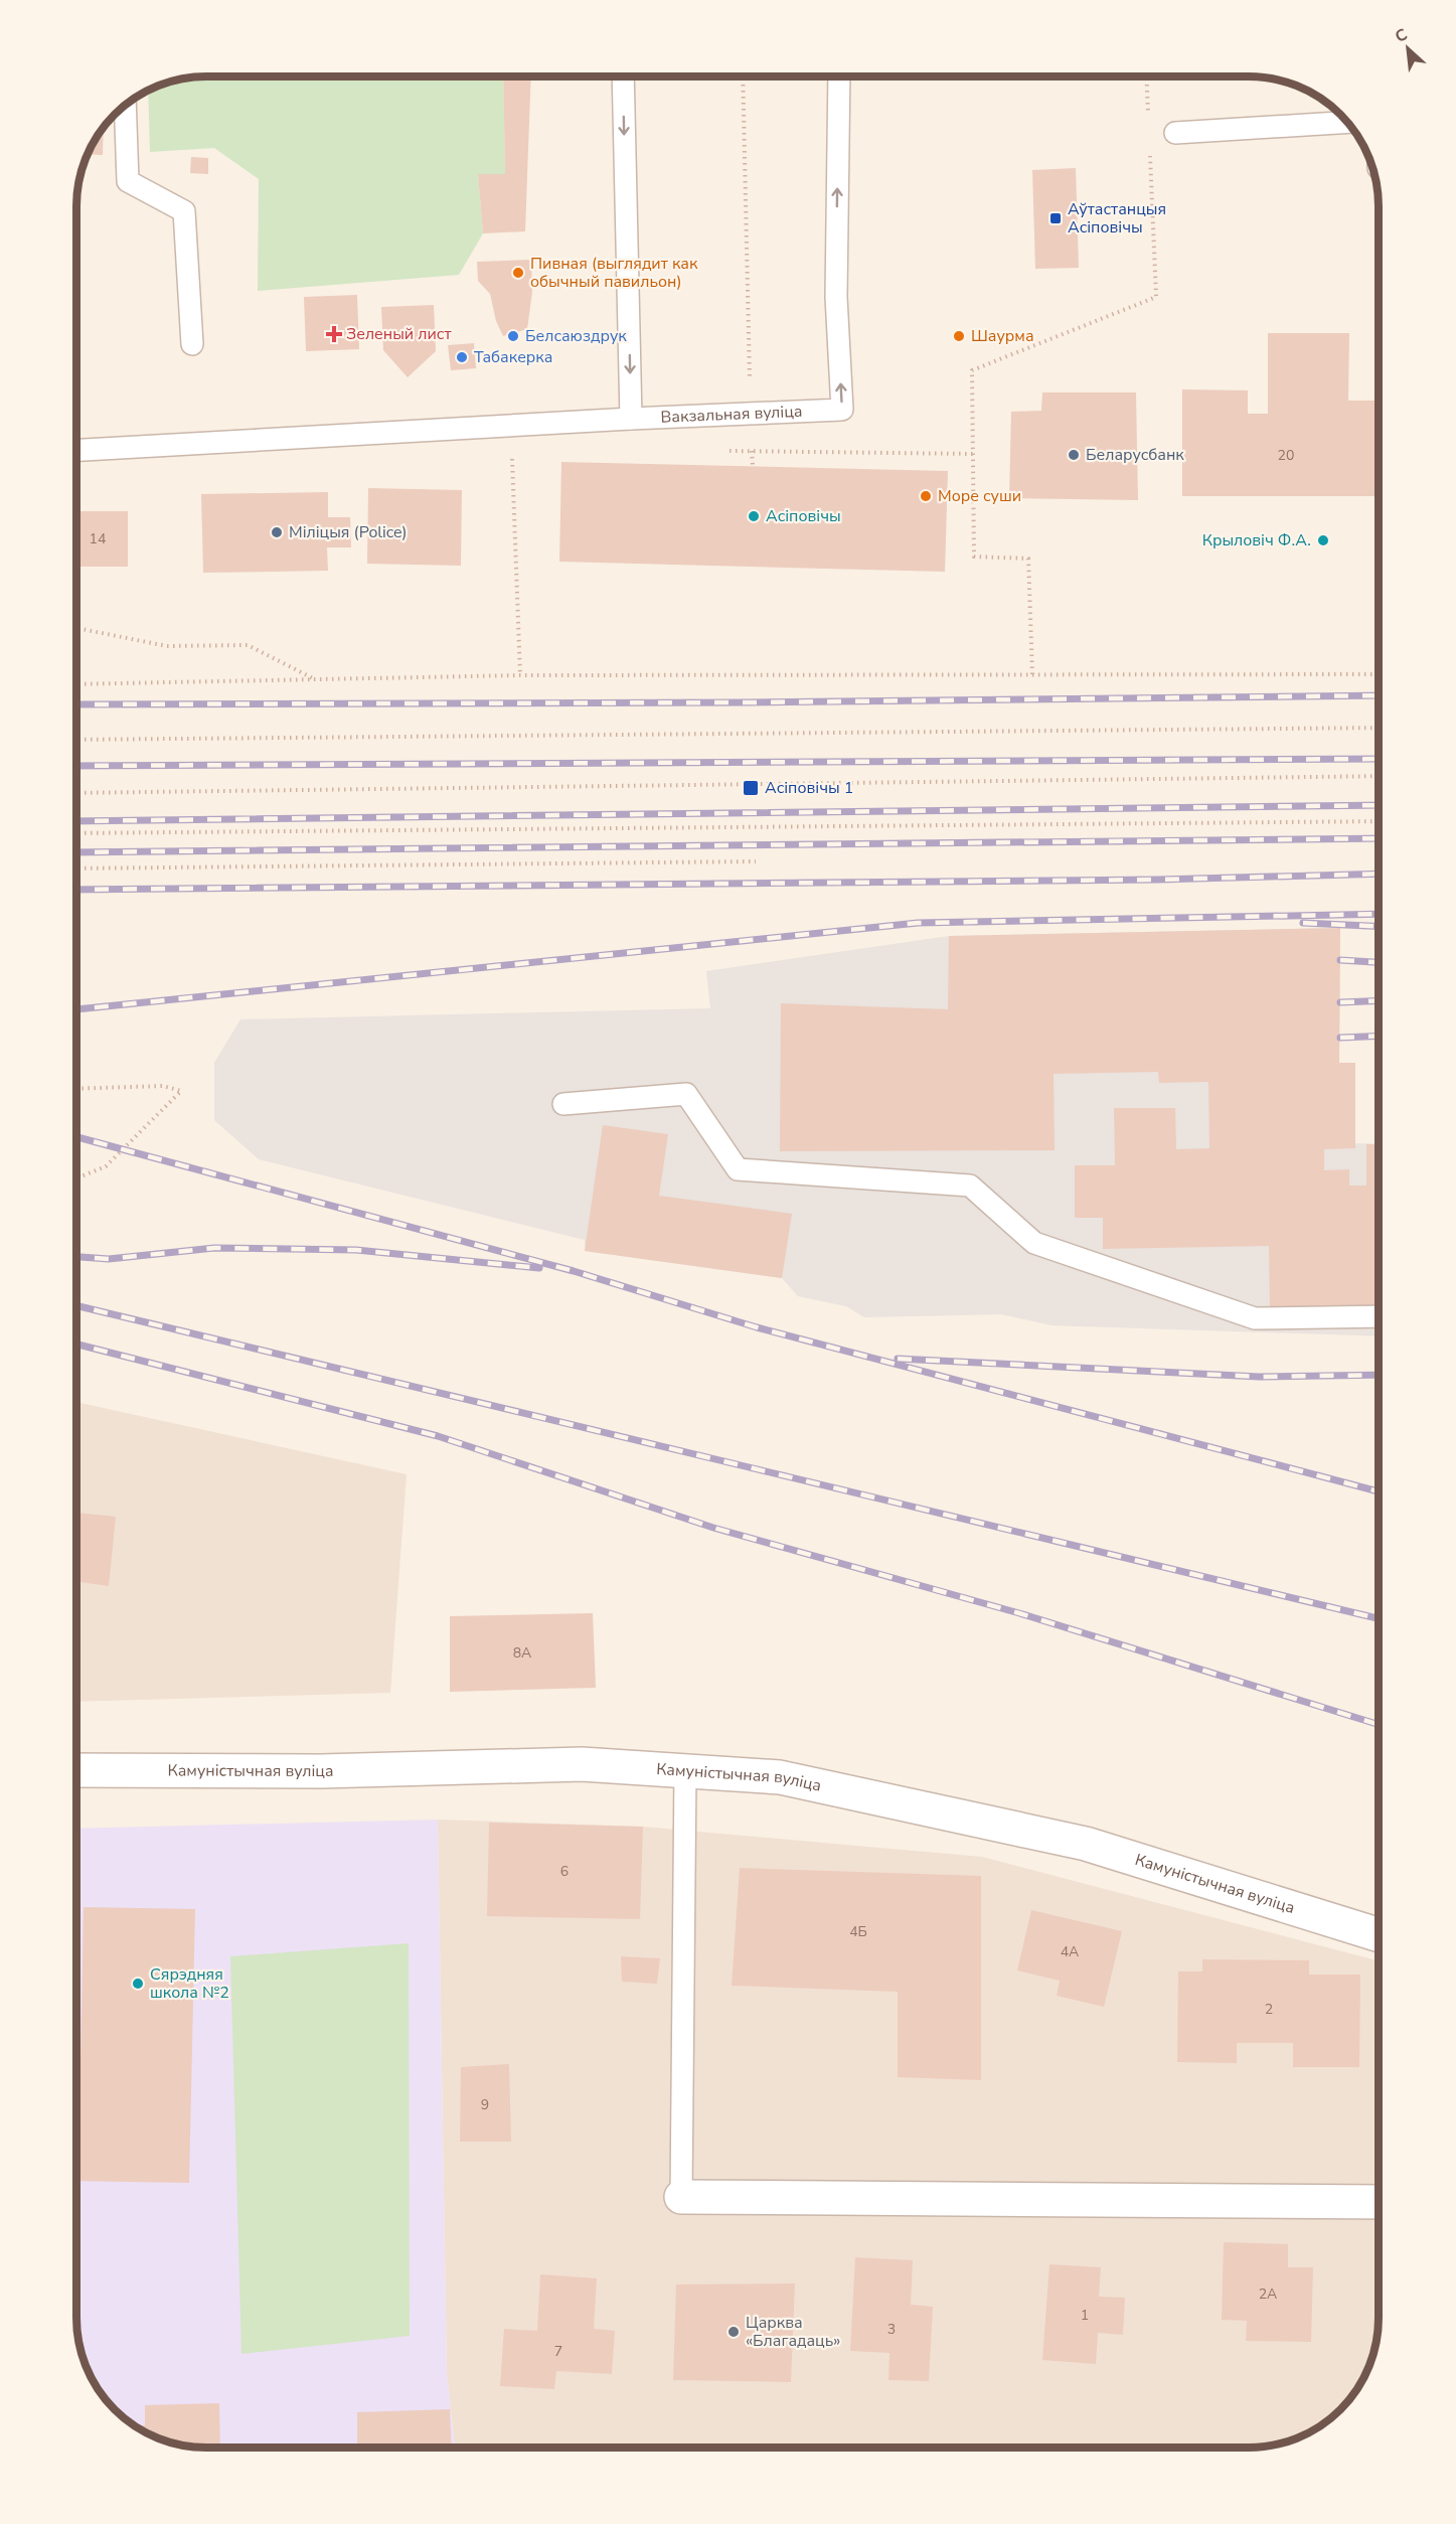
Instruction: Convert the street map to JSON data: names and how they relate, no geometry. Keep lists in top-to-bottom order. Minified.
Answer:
{"streets":{"street":["Камуністычная вуліца"],"lane":["Вакзальная вуліца"]},"places":{"transit":["Аўтастанцыя Асіповічы","Асіповічы 1"],"other":["Пивная (выглядит как обычный павильон)","Белсаюздрук","Шаурма","Табакерка","Беларусбанк","Море суши","Асіповічы","Міліцыя (Police)","Крыловіч Ф.А.","Сярэдняя школа №2","Царква «Благадаць»"],"health":["Зеленый лист"]},"house_numbers":["20","14","8А","6","4Б","4А","2","9","2А","1","3","7"],"north":"top left"}
